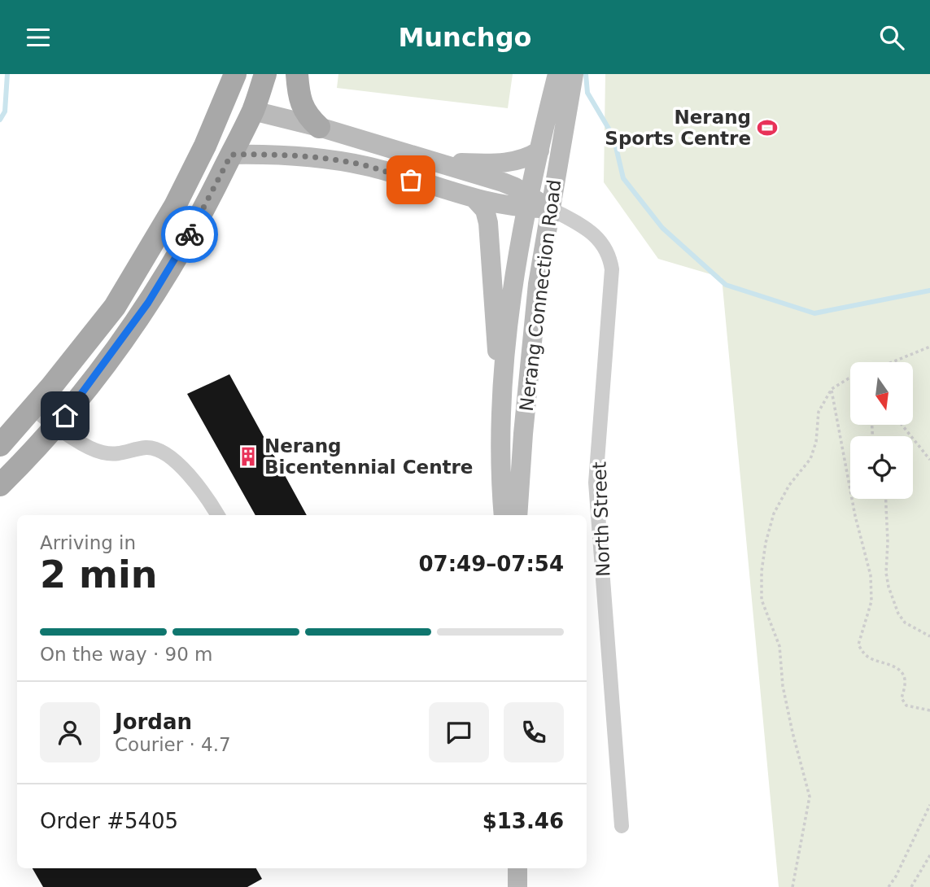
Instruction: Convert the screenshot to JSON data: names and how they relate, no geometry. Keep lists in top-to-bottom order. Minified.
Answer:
{"streets":{"main road":["Nerang Connection Road","North Street"]},"crossings":[["Nerang Connection Road","North Street"]],"places":{"sports":["Nerang Sports Centre"],"building":["Nerang Bicentennial Centre"]},"north":"bottom","page":{"header":"Munchgo","heading":["2 min","Arriving in","07:49–07:54"],"panel":["Jordan","Courier · 4.7","Order #5405","$13.46"],"bar":"On the way · 90 m"}}
